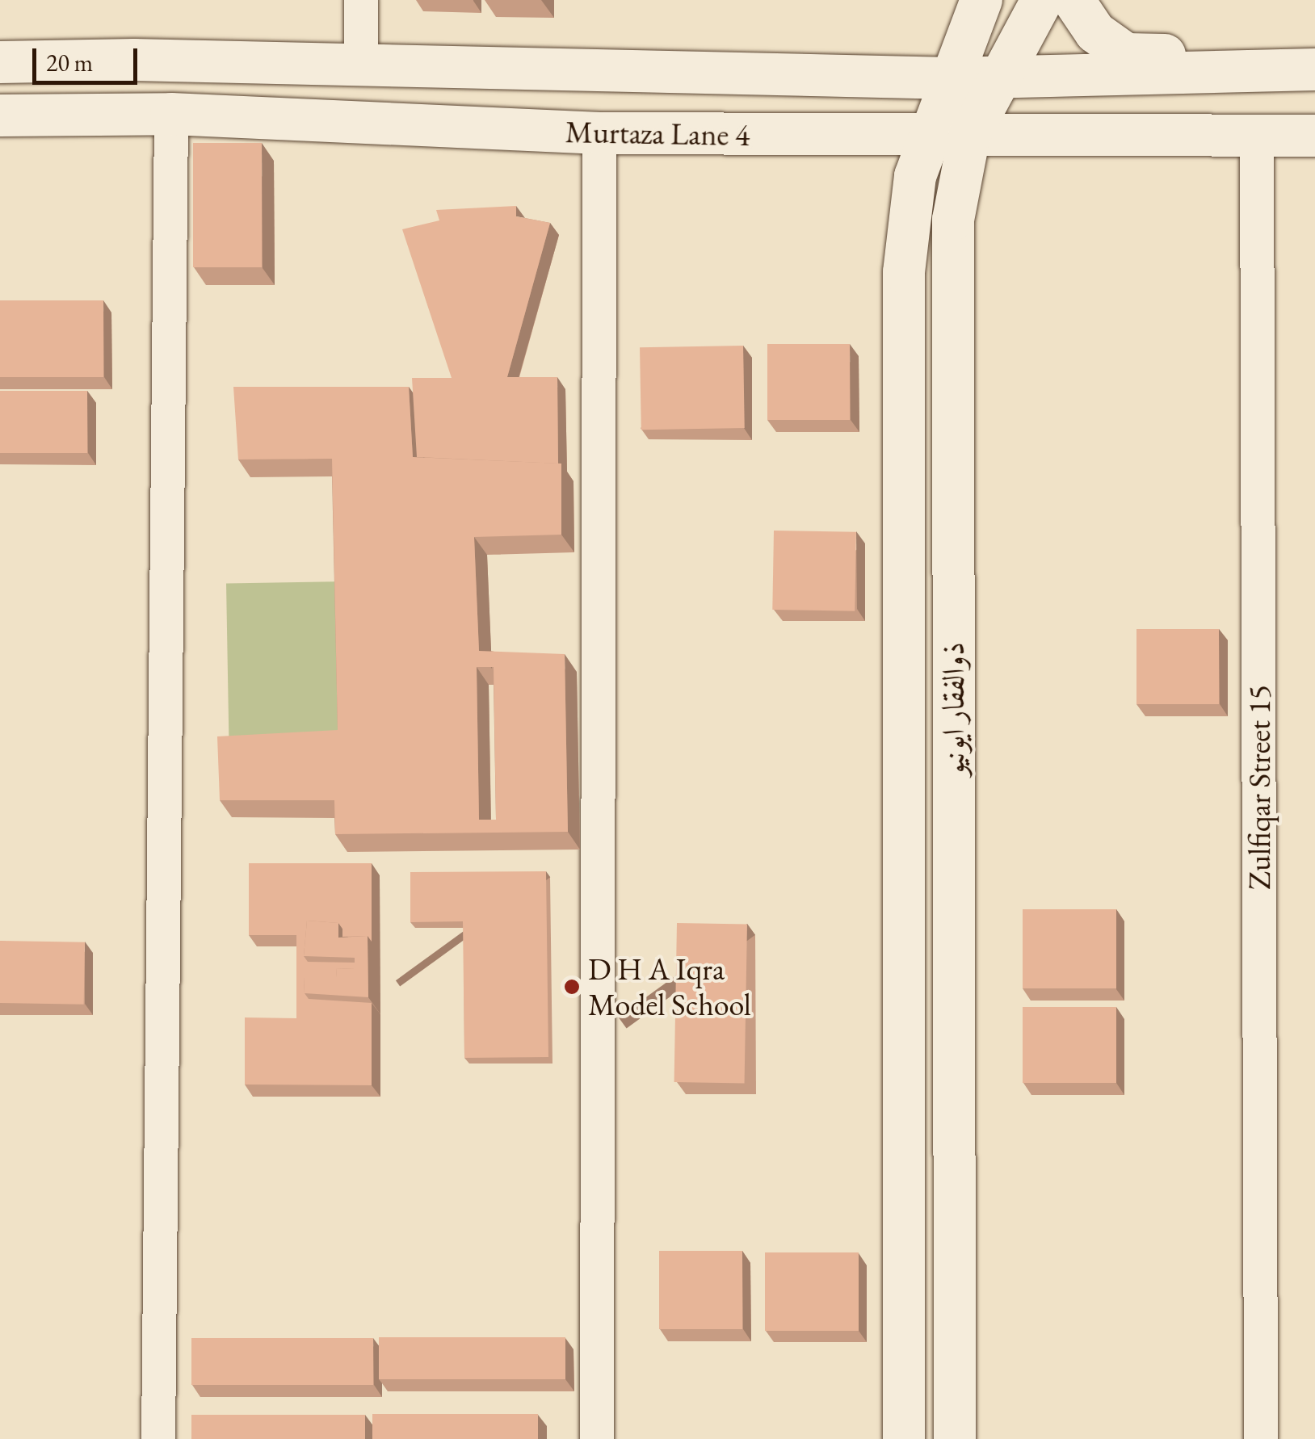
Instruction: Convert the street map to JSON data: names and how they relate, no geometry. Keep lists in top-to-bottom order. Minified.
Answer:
{"streets":{"street":["Murtaza Lane 4","ذوالفقار ایونیو","Zulfiqar Street 15"]},"crossings":[["Murtaza Lane 4","ذوالفقار ایونیو"],["Murtaza Lane 4","Zulfiqar Street 15"]],"places":["D H A Iqra Model School"],"scale_bar":"20 m"}
